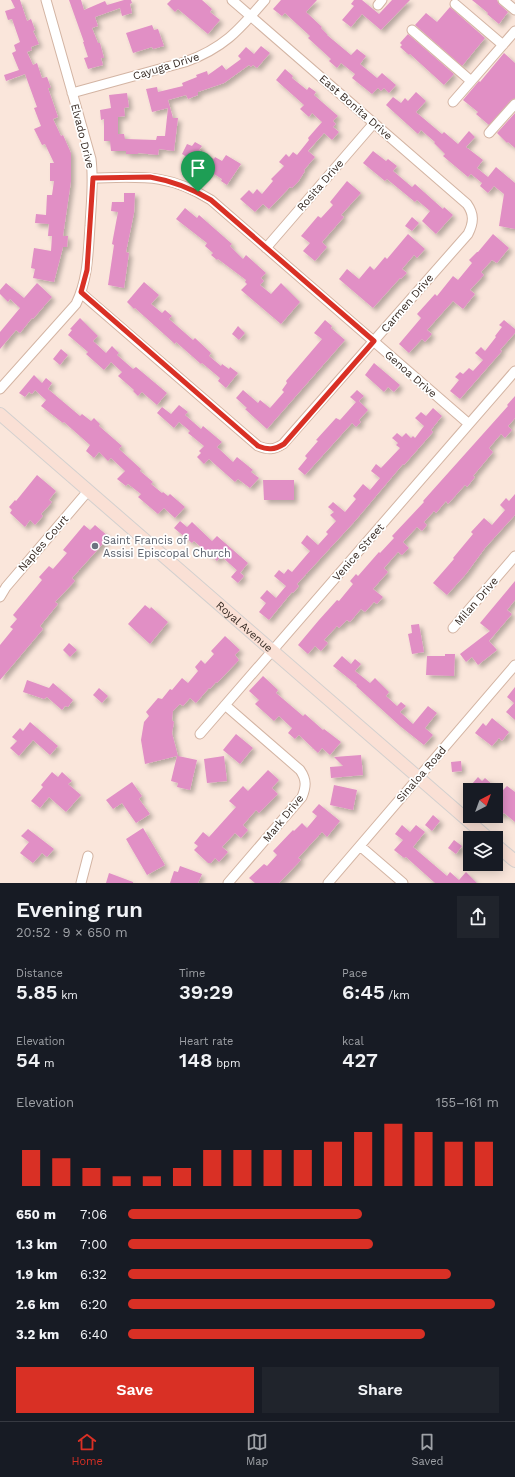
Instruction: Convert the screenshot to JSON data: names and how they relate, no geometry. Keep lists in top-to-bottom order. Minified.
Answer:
{"streets":{"main road":["Royal Avenue"],"street":["Cayuga Drive","East Bonita Drive","Elvado Drive","Rosita Drive","Carmen Drive","Genoa Drive","Naples Court","Venice Street","Milan Drive","Sinaloa Road","Mark Drive"]},"crossings":[["Cayuga Drive","East Bonita Drive"],["Cayuga Drive","Elvado Drive"],["East Bonita Drive","Rosita Drive"],["East Bonita Drive","Carmen Drive"],["Elvado Drive","Carmen Drive"],["Elvado Drive","Genoa Drive"],["Rosita Drive","Genoa Drive"],["Carmen Drive","Genoa Drive"],["Genoa Drive","Venice Street"],["Naples Court","Royal Avenue"],["Venice Street","Royal Avenue"],["Venice Street","Mark Drive"],["Royal Avenue","Sinaloa Road"]],"places":["Saint Francis of Assisi Episcopal Church"],"north":"top right","page":{"heading":["Evening run","20:52 · 9 × 650 m"],"stats":[["Distance","5.85 km"],["Time","39:29"],["Pace","6:45 /km"],["Elevation","54 m"],["Heart rate","148 bpm"],["kcal","427"]],"chart":["Elevation","155–161 m"],"list":[{"name":"650 m","note":"7:06"},{"name":"1.3 km","note":"7:00"},{"name":"1.9 km","note":"6:32"},{"name":"2.6 km","note":"6:20"},{"name":"3.2 km","note":"6:40"}],"buttons":["Save","Share"],"tabs":["Home","Map","Saved"]}}
